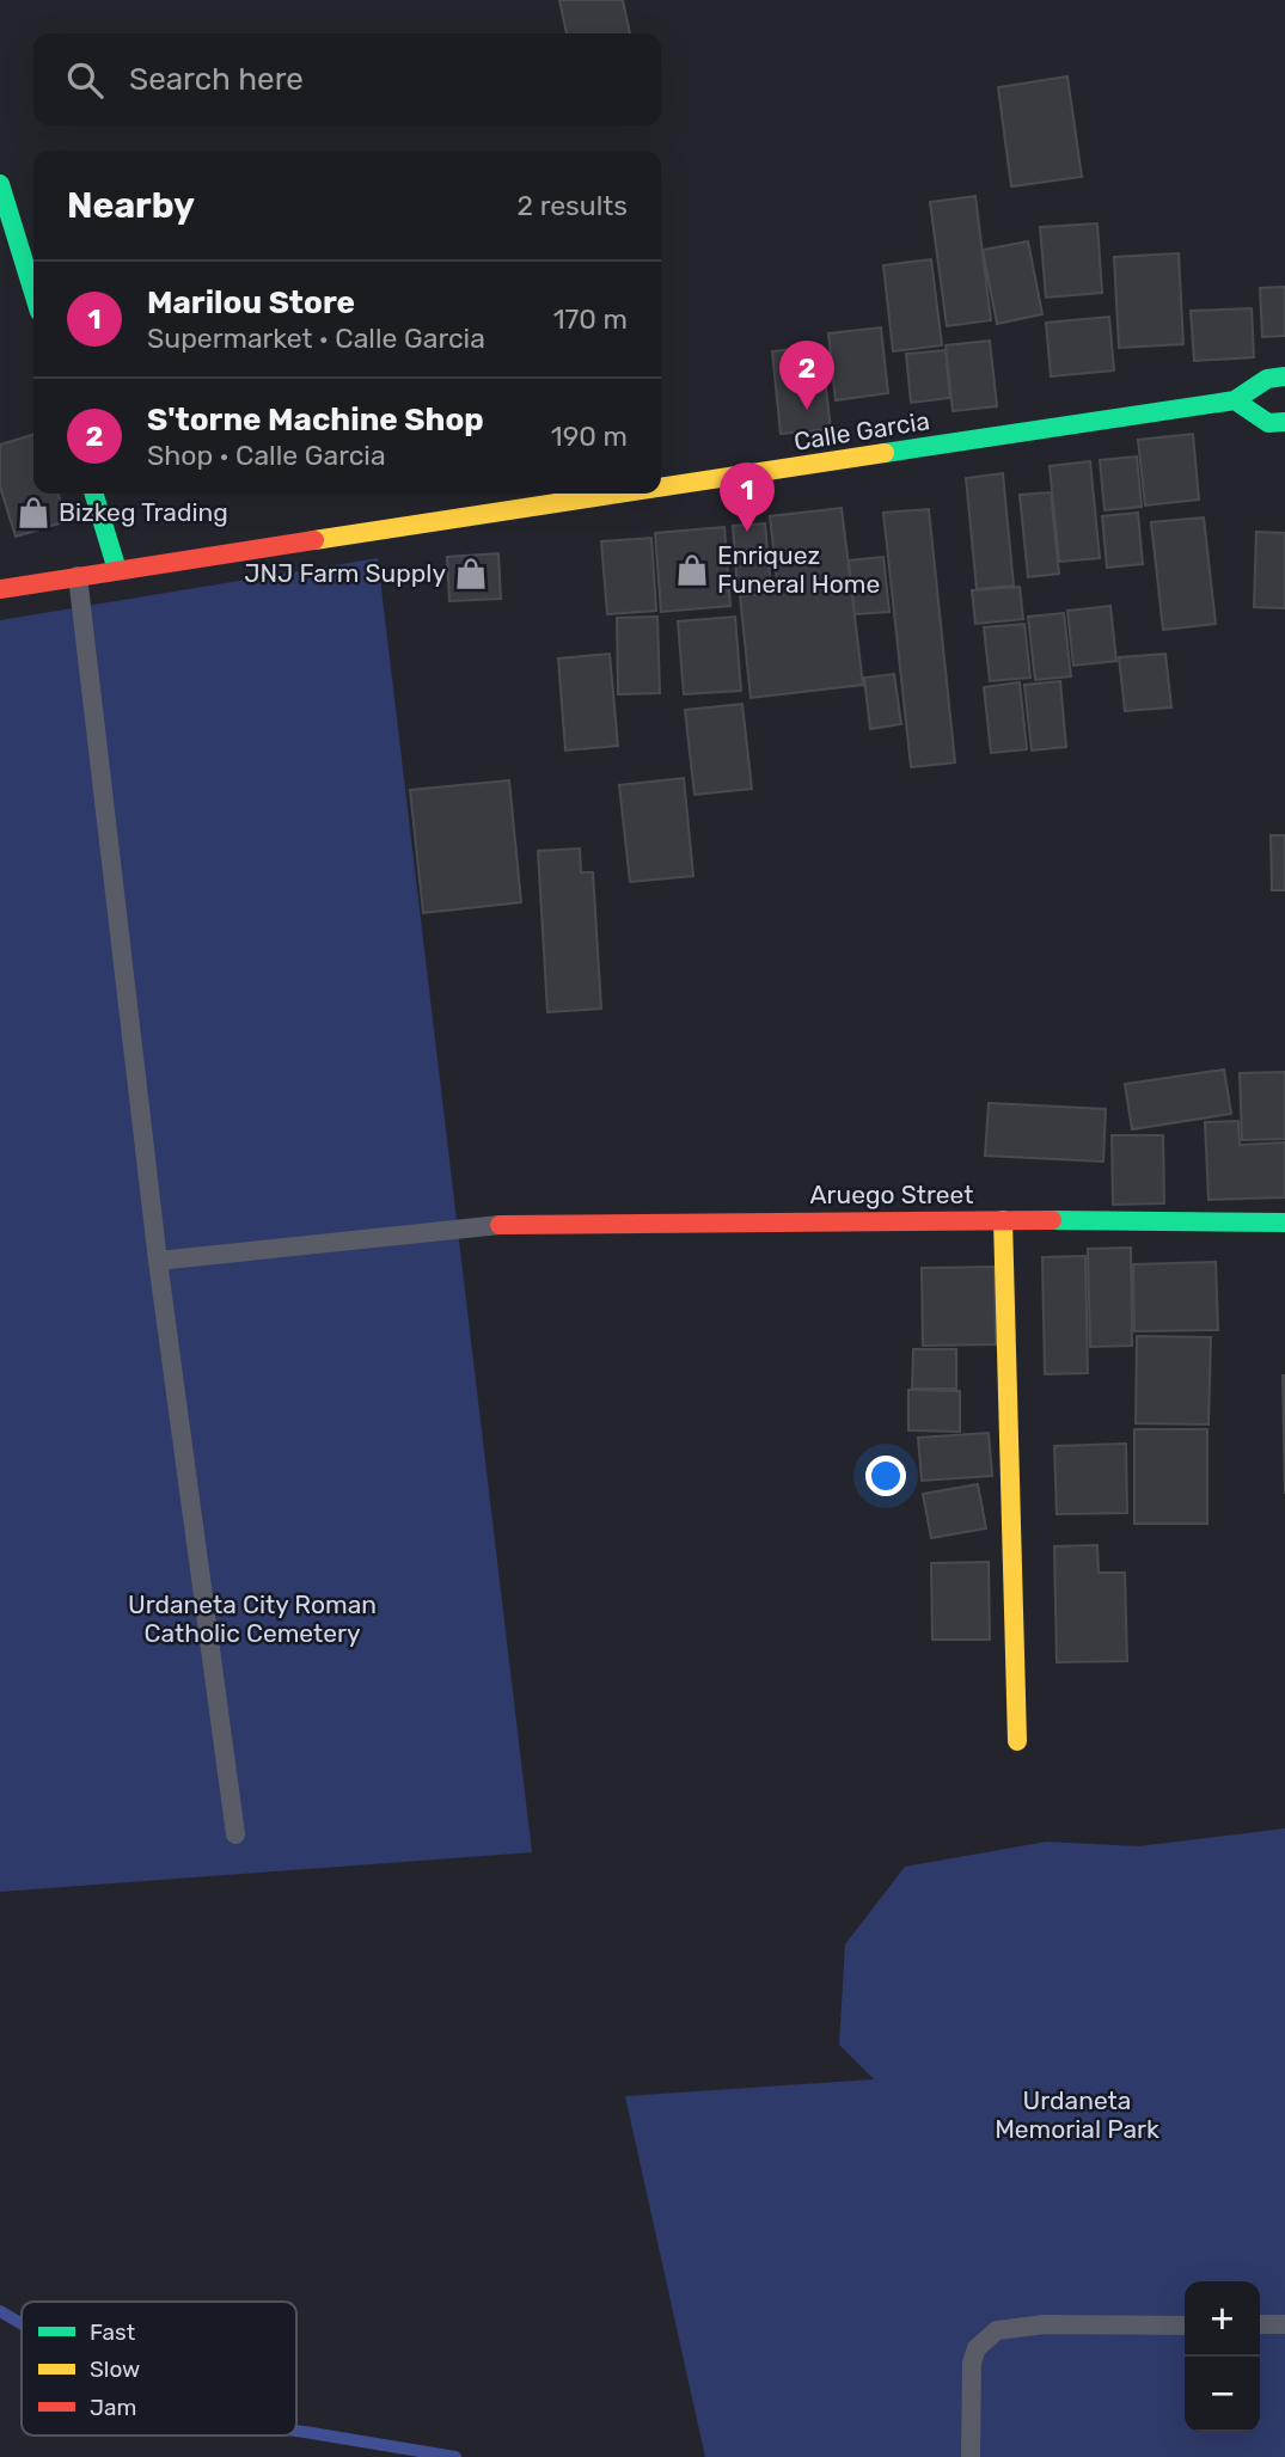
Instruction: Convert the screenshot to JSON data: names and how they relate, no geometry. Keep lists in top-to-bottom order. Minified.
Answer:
{"streets":{"street":["Calle Garcia","Aruego Street"]},"parks":["Urdaneta City Roman Catholic Cemetery","Urdaneta Memorial Park"],"places":{"shop":["Bizkeg Trading","Enriquez Funeral Home","JNJ Farm Supply"]},"legend":["Fast","Slow","Jam"],"page":{"search":"Search here","heading":["Nearby","2 results"],"list":[{"mark":"1","name":"Marilou Store","note":"Supermarket · Calle Garcia","value":"170 m"},{"mark":"2","name":"S'torne Machine Shop","note":"Shop · Calle Garcia","value":"190 m"}],"pins":["2","1"],"map_buttons":["+","−"]}}
